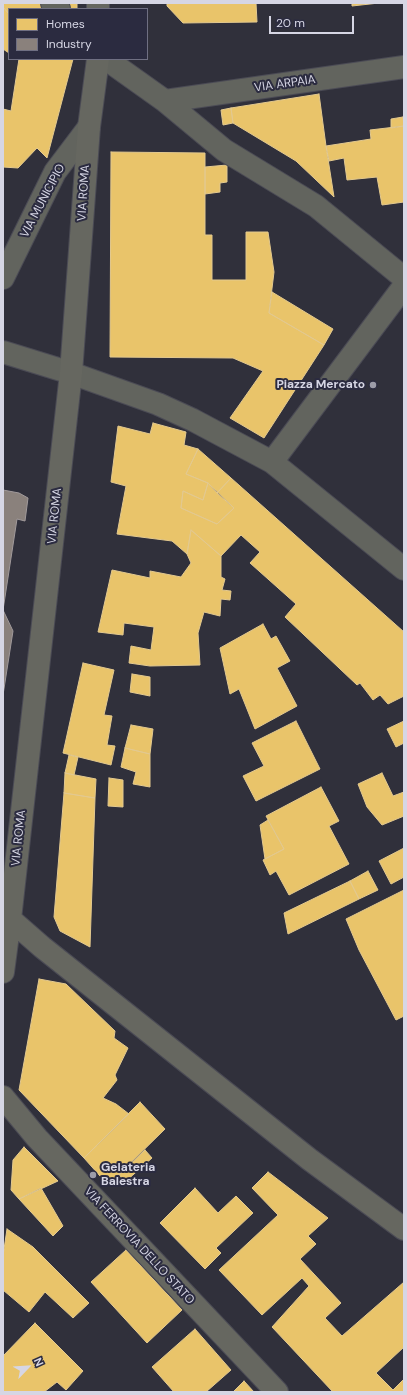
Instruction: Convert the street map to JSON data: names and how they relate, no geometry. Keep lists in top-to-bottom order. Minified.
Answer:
{"streets":{"main road":["VIA ROMA","VIA FERROVIA DELLO STATO"],"street":["VIA ARPAIA","VIA MUNICIPIO"]},"crossings":[["VIA ROMA","VIA MUNICIPIO"]],"places":["Piazza Mercato","Gelateria Balestra"],"legend":["Homes","Industry"],"scale_bar":"20 m","north":"top right"}
